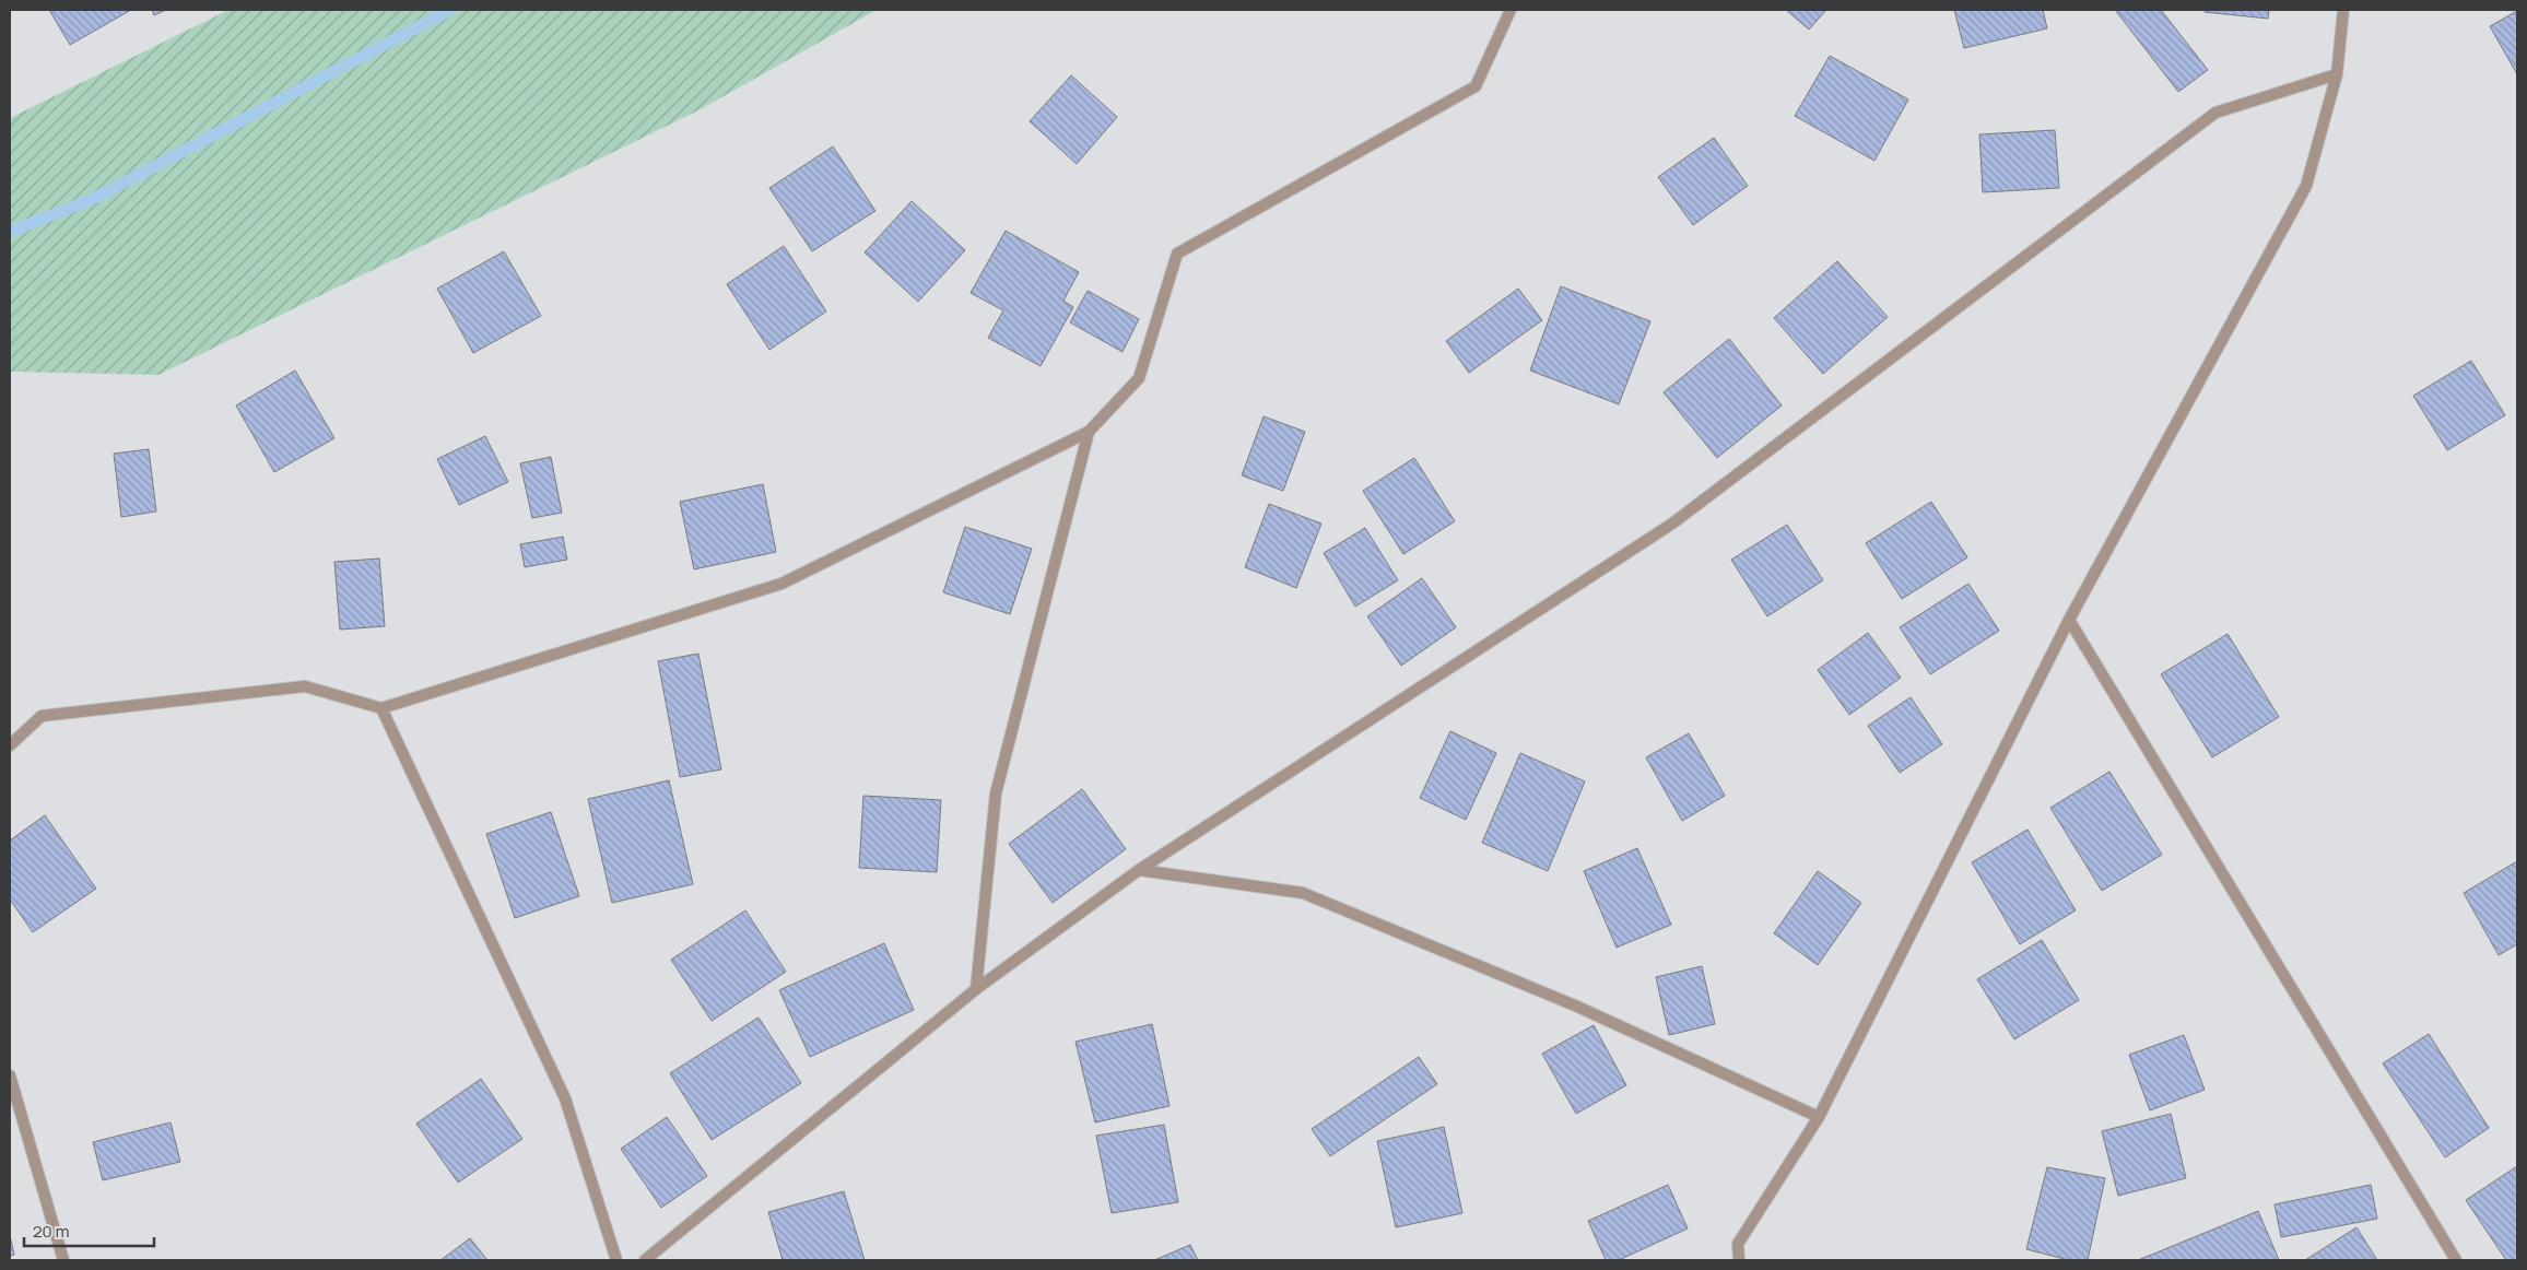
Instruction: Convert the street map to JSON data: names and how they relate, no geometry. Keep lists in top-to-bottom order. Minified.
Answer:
{"scale_bar":"20 m"}
